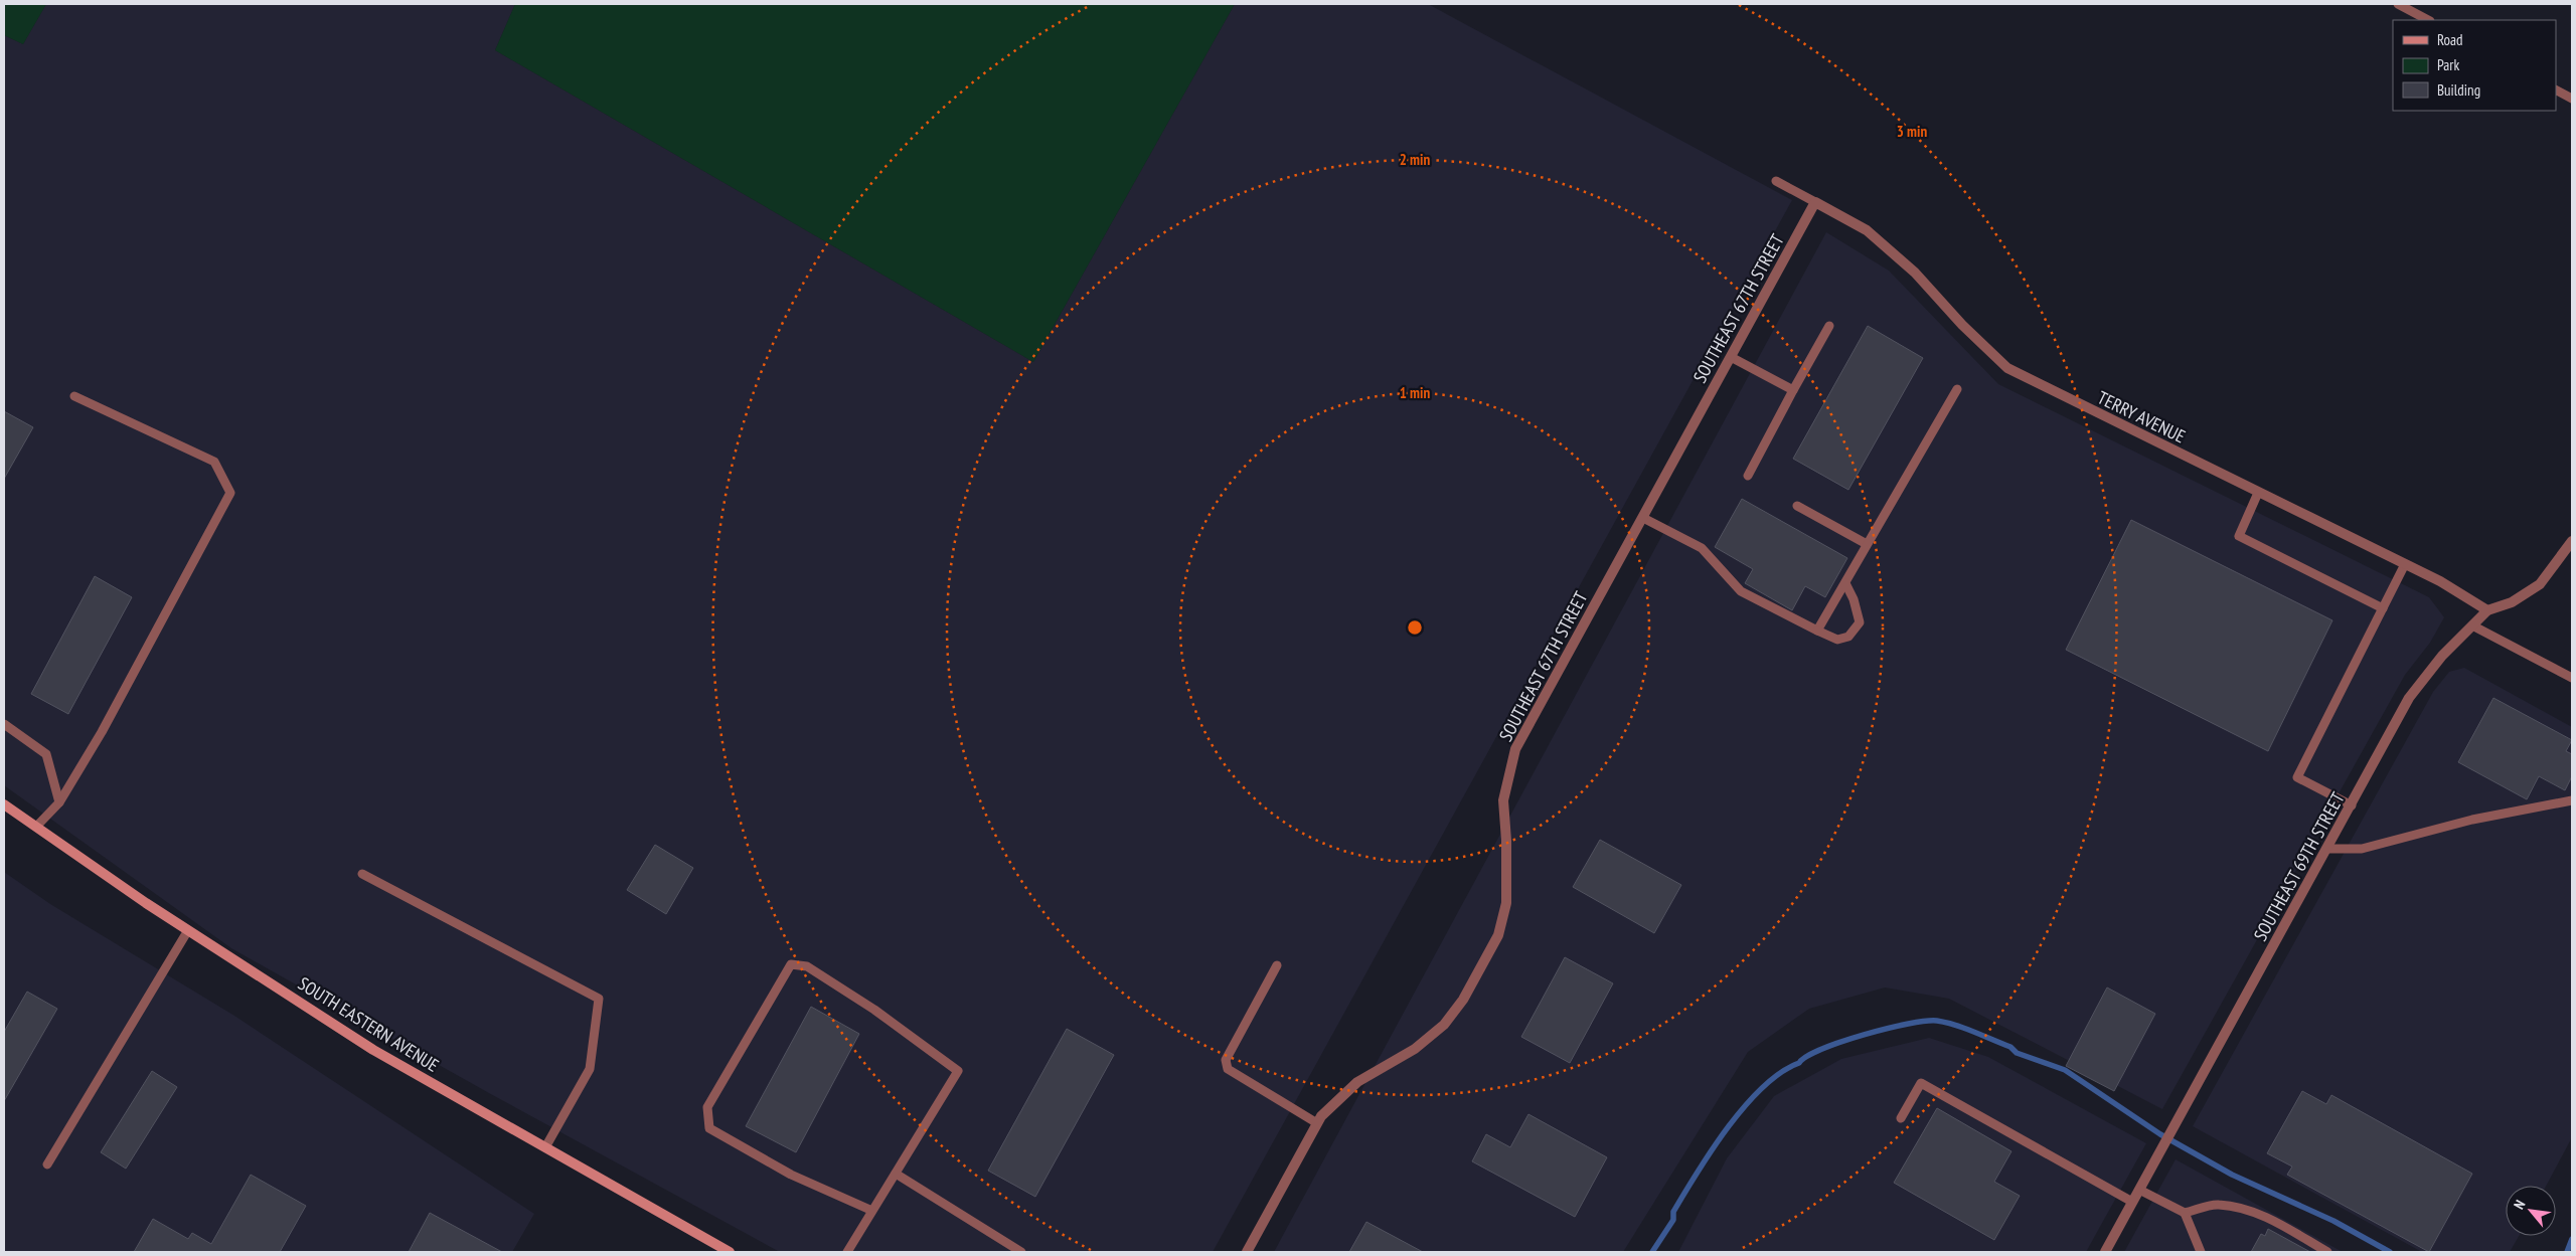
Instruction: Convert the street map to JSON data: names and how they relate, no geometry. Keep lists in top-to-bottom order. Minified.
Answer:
{"streets":{"main road":["SOUTH EASTERN AVENUE"],"street":["SOUTHEAST 67TH STREET","TERRY AVENUE","SOUTHEAST 69TH STREET"]},"crossings":[["SOUTHEAST 67TH STREET","TERRY AVENUE"],["TERRY AVENUE","SOUTHEAST 69TH STREET"]],"legend":["Road","Park","Building"],"north":"top left","rings":["3 min","2 min","1 min"]}
